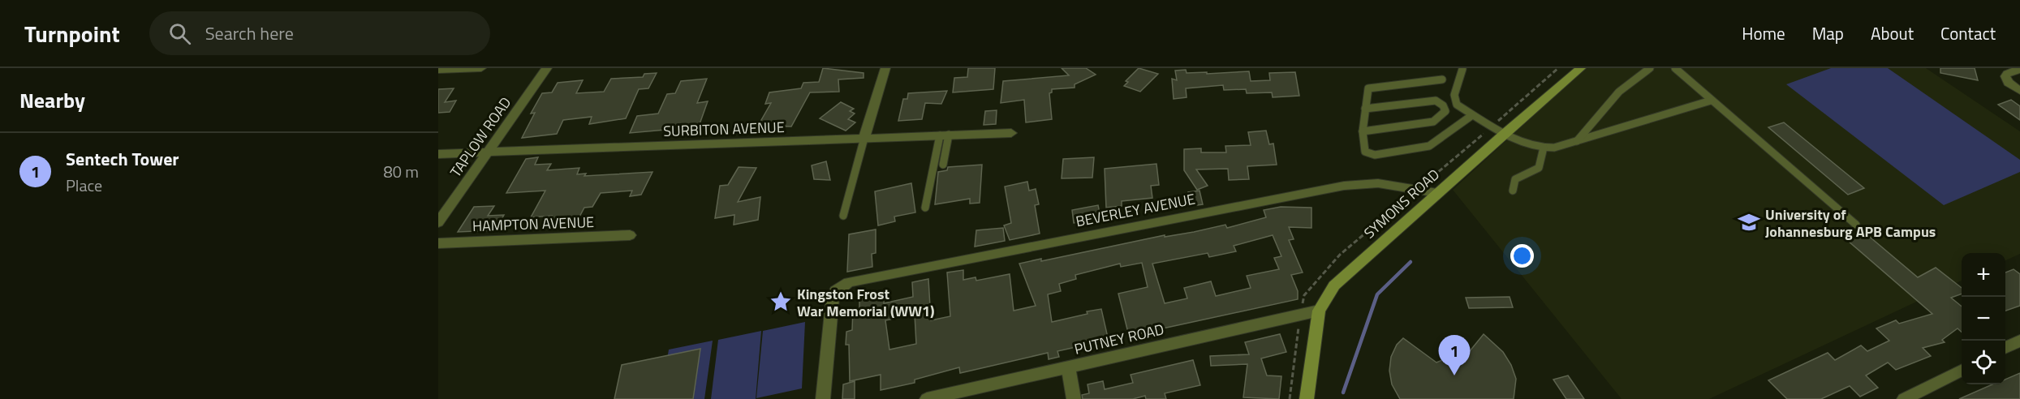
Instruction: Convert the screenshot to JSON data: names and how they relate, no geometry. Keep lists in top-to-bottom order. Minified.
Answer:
{"streets":{"main road":["SYMONS ROAD"],"street":["SURBITON AVENUE","TAPLOW ROAD","BEVERLEY AVENUE","HAMPTON AVENUE","PUTNEY ROAD"]},"crossings":[["SURBITON AVENUE","TAPLOW ROAD"],["SYMONS ROAD","BEVERLEY AVENUE"],["SYMONS ROAD","PUTNEY ROAD"]],"places":{"school or university":["University of Johannesburg APB Campus"],"place":["Kingston Frost War Memorial (WW1)"]},"page":{"header":"Turnpoint","search":"Search here","nav":["Home","Map","About","Contact"],"heading":"Nearby","list":[{"mark":"1","name":"Sentech Tower","note":"Place","value":"80 m"}],"map_buttons":["+","−"],"pins":"1"}}
